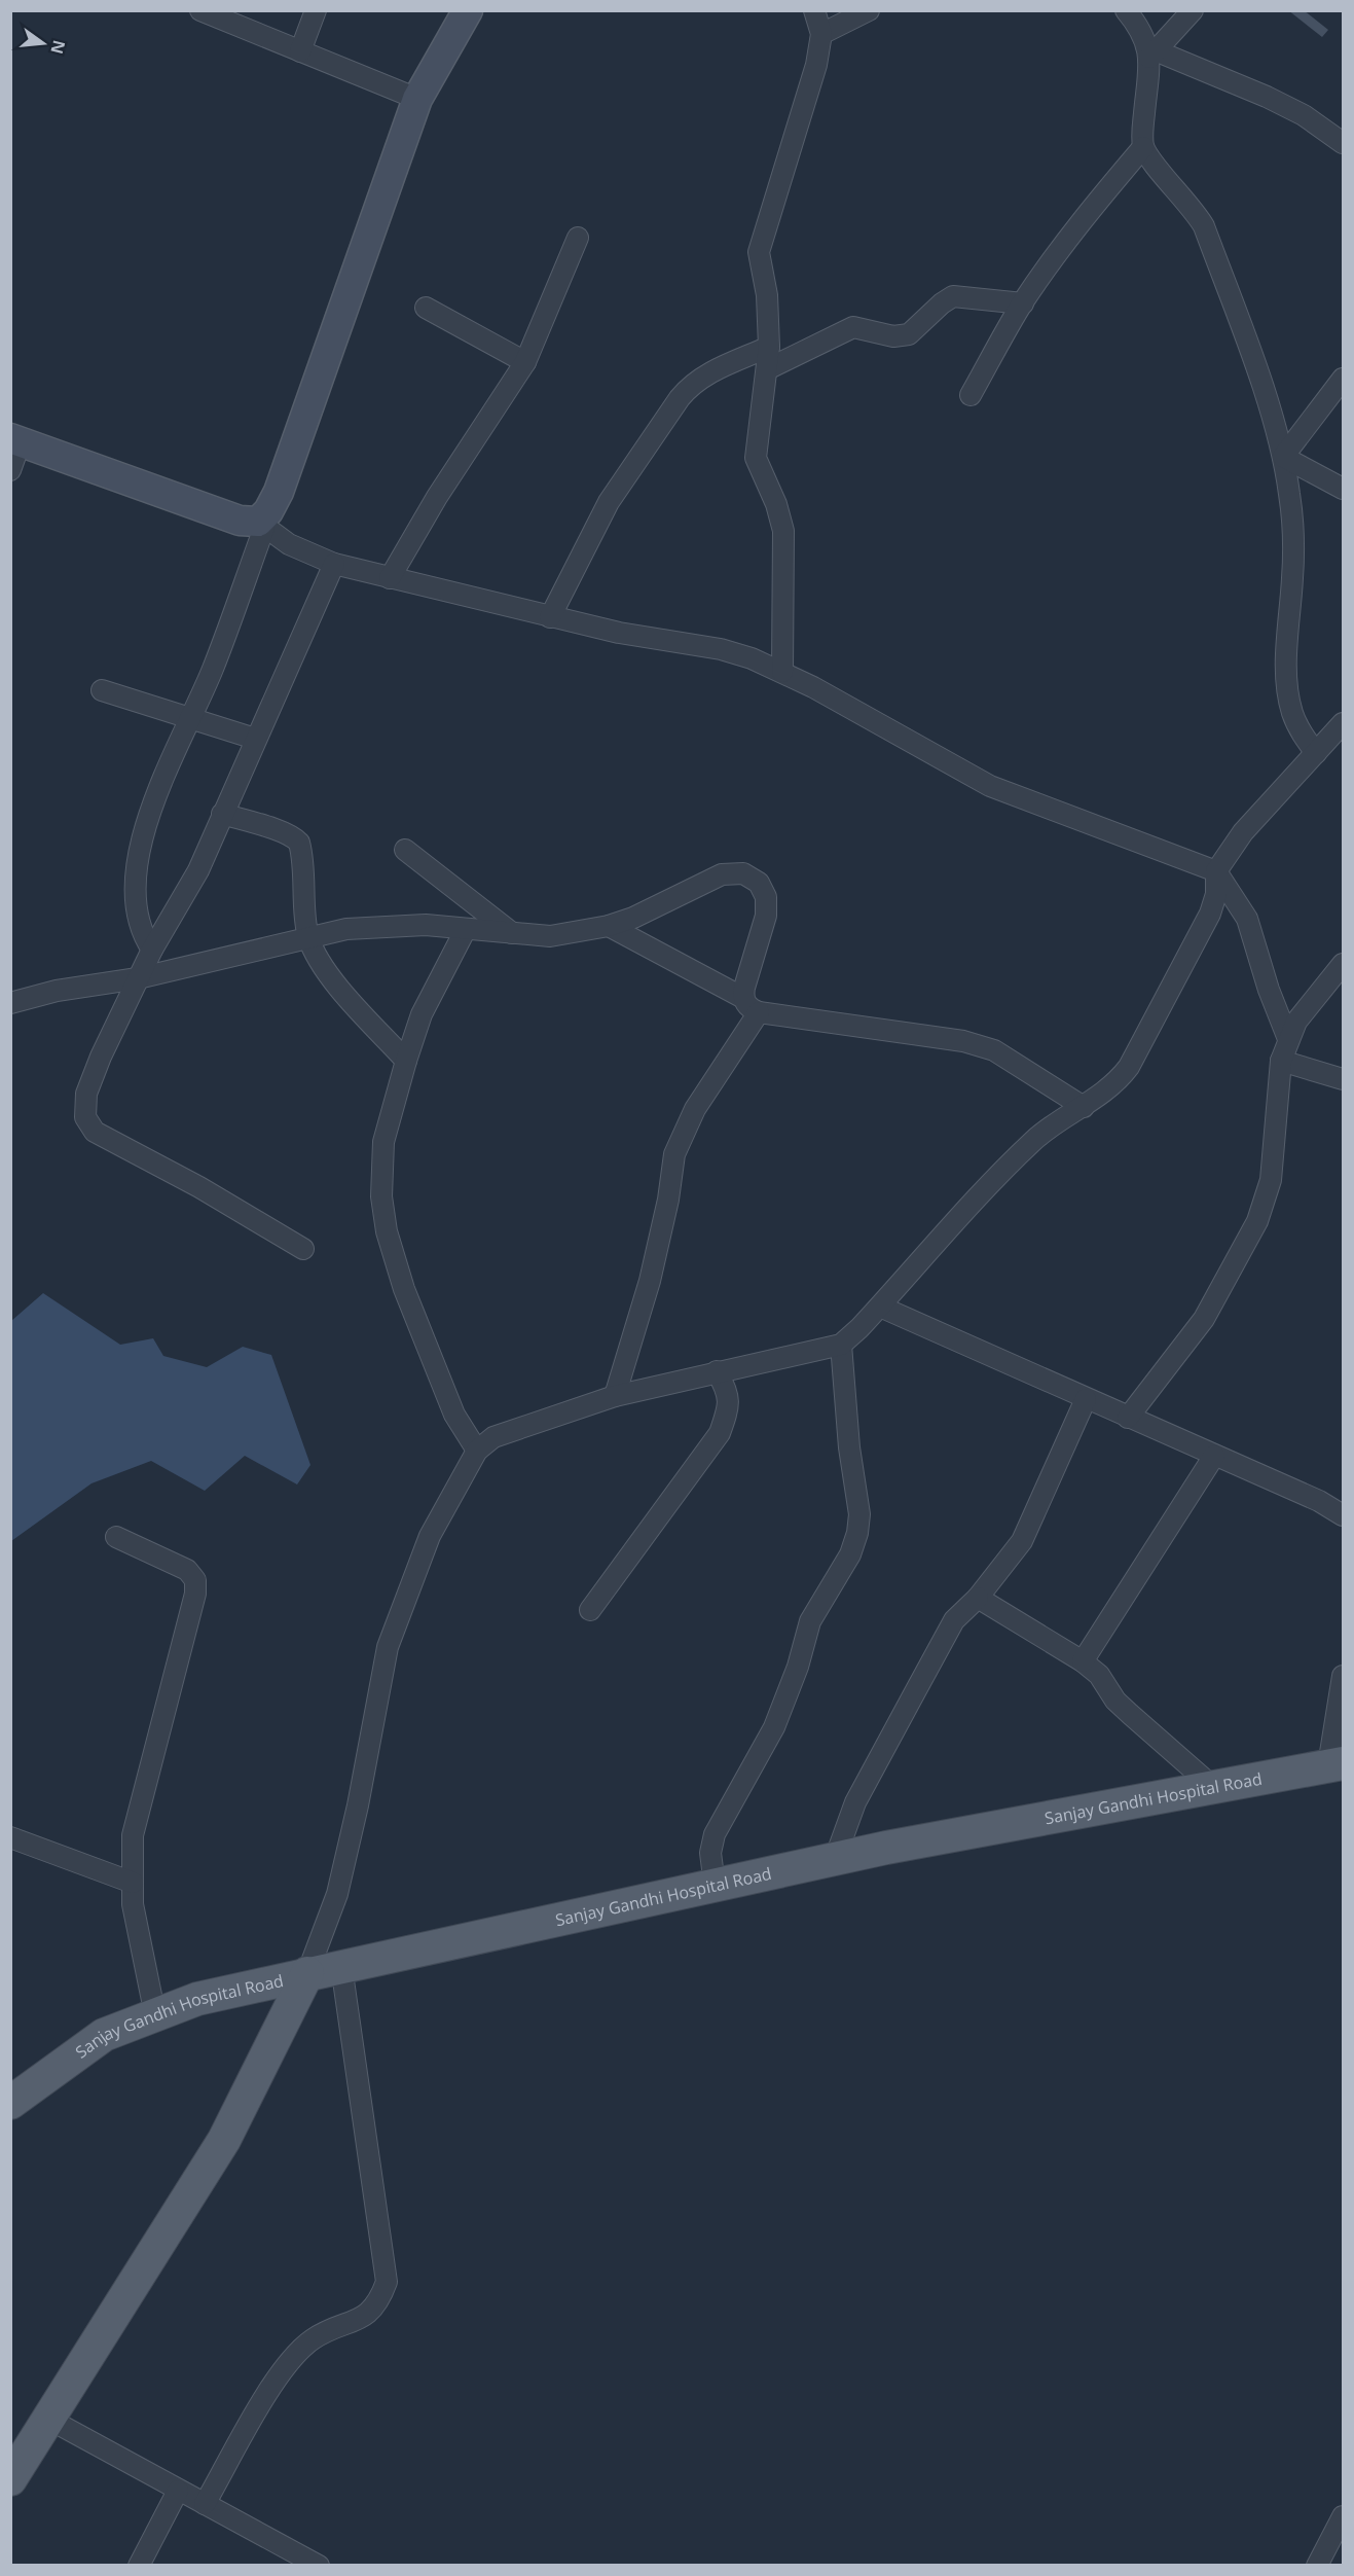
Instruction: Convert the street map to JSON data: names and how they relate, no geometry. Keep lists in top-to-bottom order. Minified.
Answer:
{"streets":{"main road":["Sanjay Gandhi Hospital Road"]},"north":"right"}
